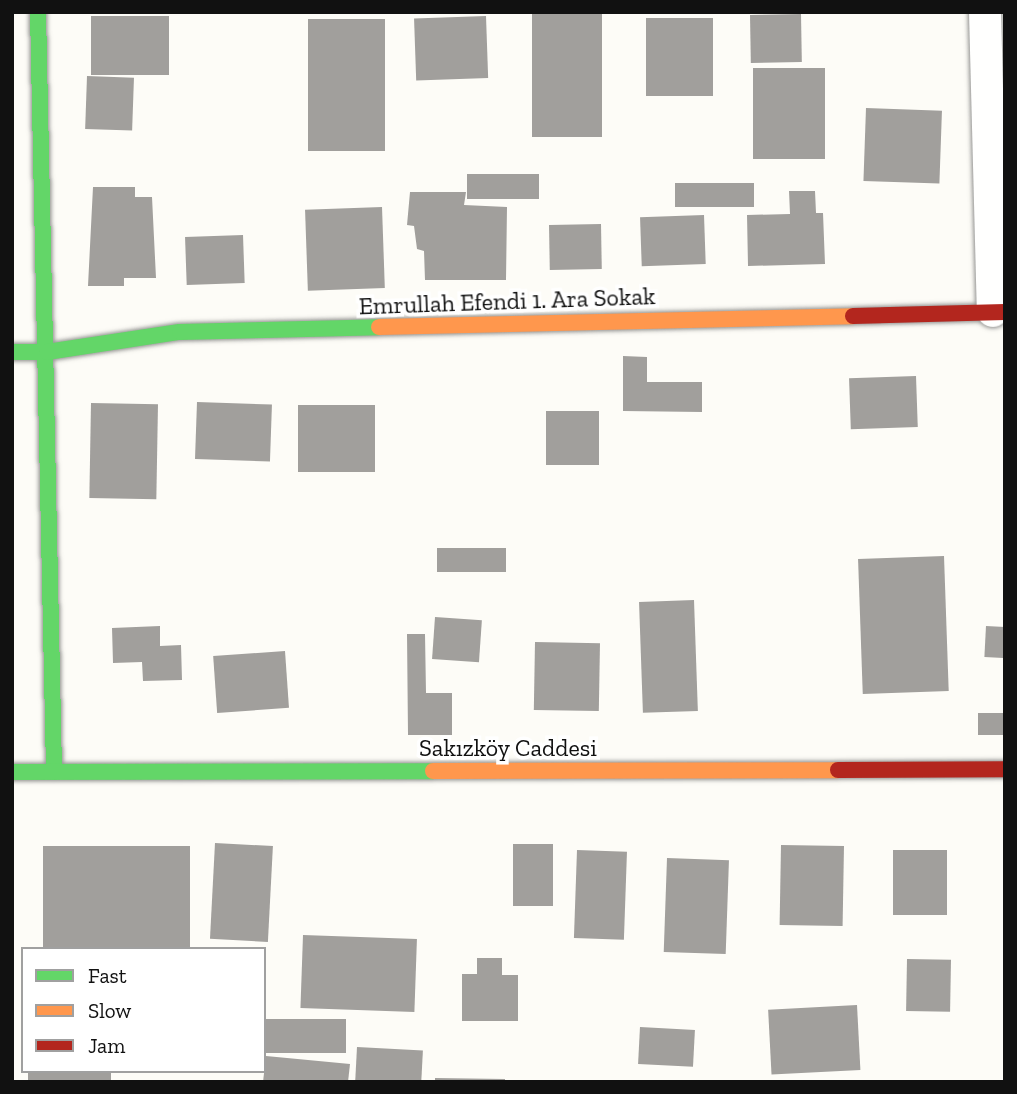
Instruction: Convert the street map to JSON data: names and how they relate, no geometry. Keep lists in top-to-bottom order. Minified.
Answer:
{"streets":{"street":["Emrullah Efendi 1. Ara Sokak","Sakızköy Caddesi"]},"legend":["Fast","Slow","Jam"]}
